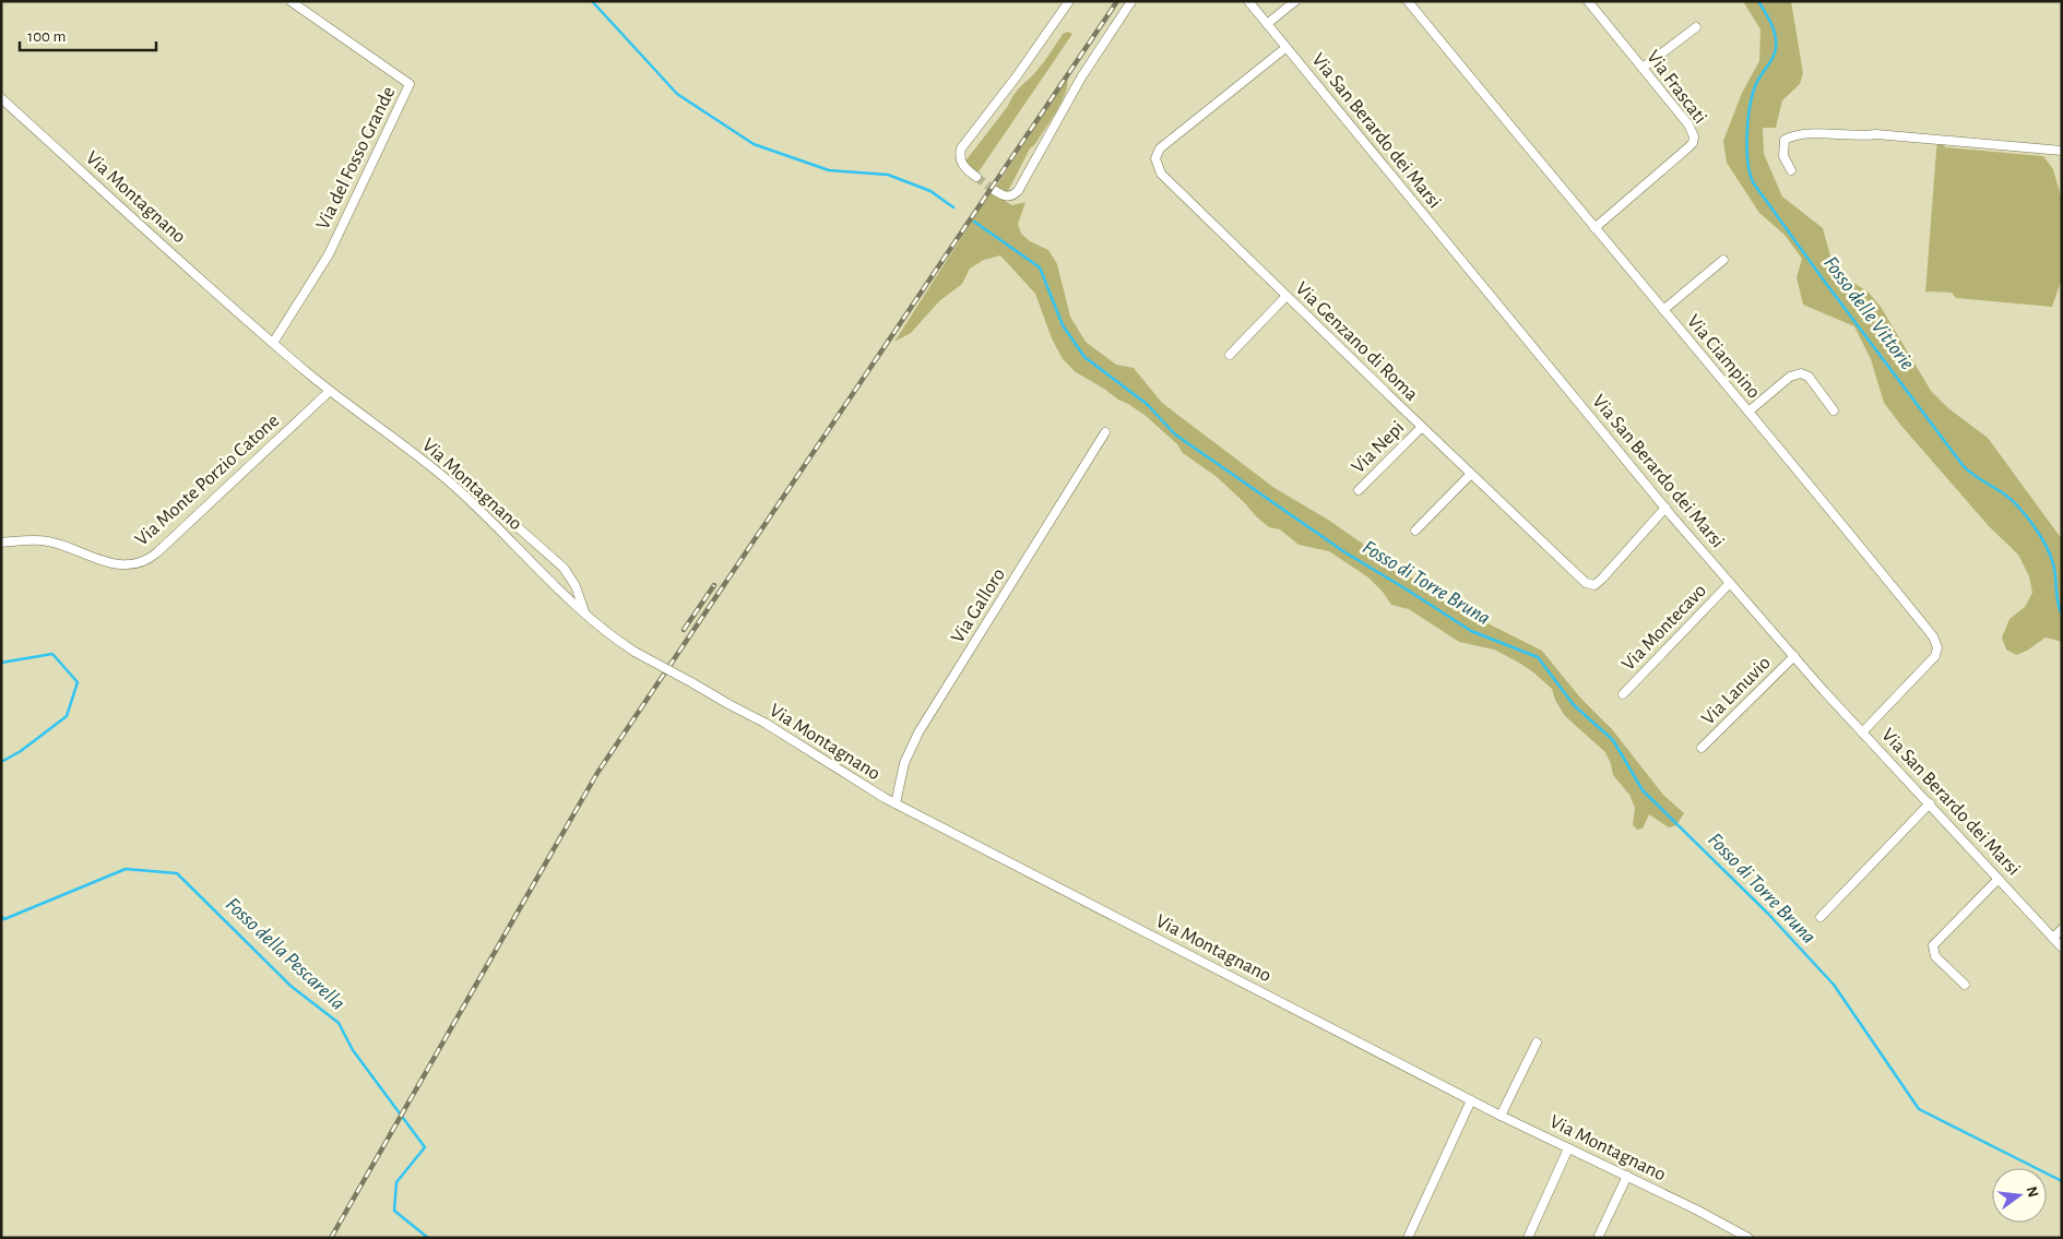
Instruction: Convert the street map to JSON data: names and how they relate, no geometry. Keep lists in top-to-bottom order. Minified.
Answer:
{"streets":{"street":["Via Frascati","Via San Berardo dei Marsi","Via del Fosso Grande","Via Montagnano","Via Genzano di Roma","Via Ciampino","Via Nepi","Via Monte Porzio Catone","Via Galloro","Via Montecavo","Via Lanuvio"]},"crossings":[["Via Frascati","Via Ciampino"],["Via San Berardo dei Marsi","Via Genzano di Roma"],["Via San Berardo dei Marsi","Via Ciampino"],["Via San Berardo dei Marsi","Via Montecavo"],["Via San Berardo dei Marsi","Via Lanuvio"],["Via del Fosso Grande","Via Montagnano"],["Via Montagnano","Via Monte Porzio Catone"],["Via Montagnano","Via Galloro"],["Via Genzano di Roma","Via Nepi"]],"water":["Fosso delle Vittorie","Fosso di Torre Bruna","Fosso della Pescarella"],"scale_bar":"100 m","north":"right"}
